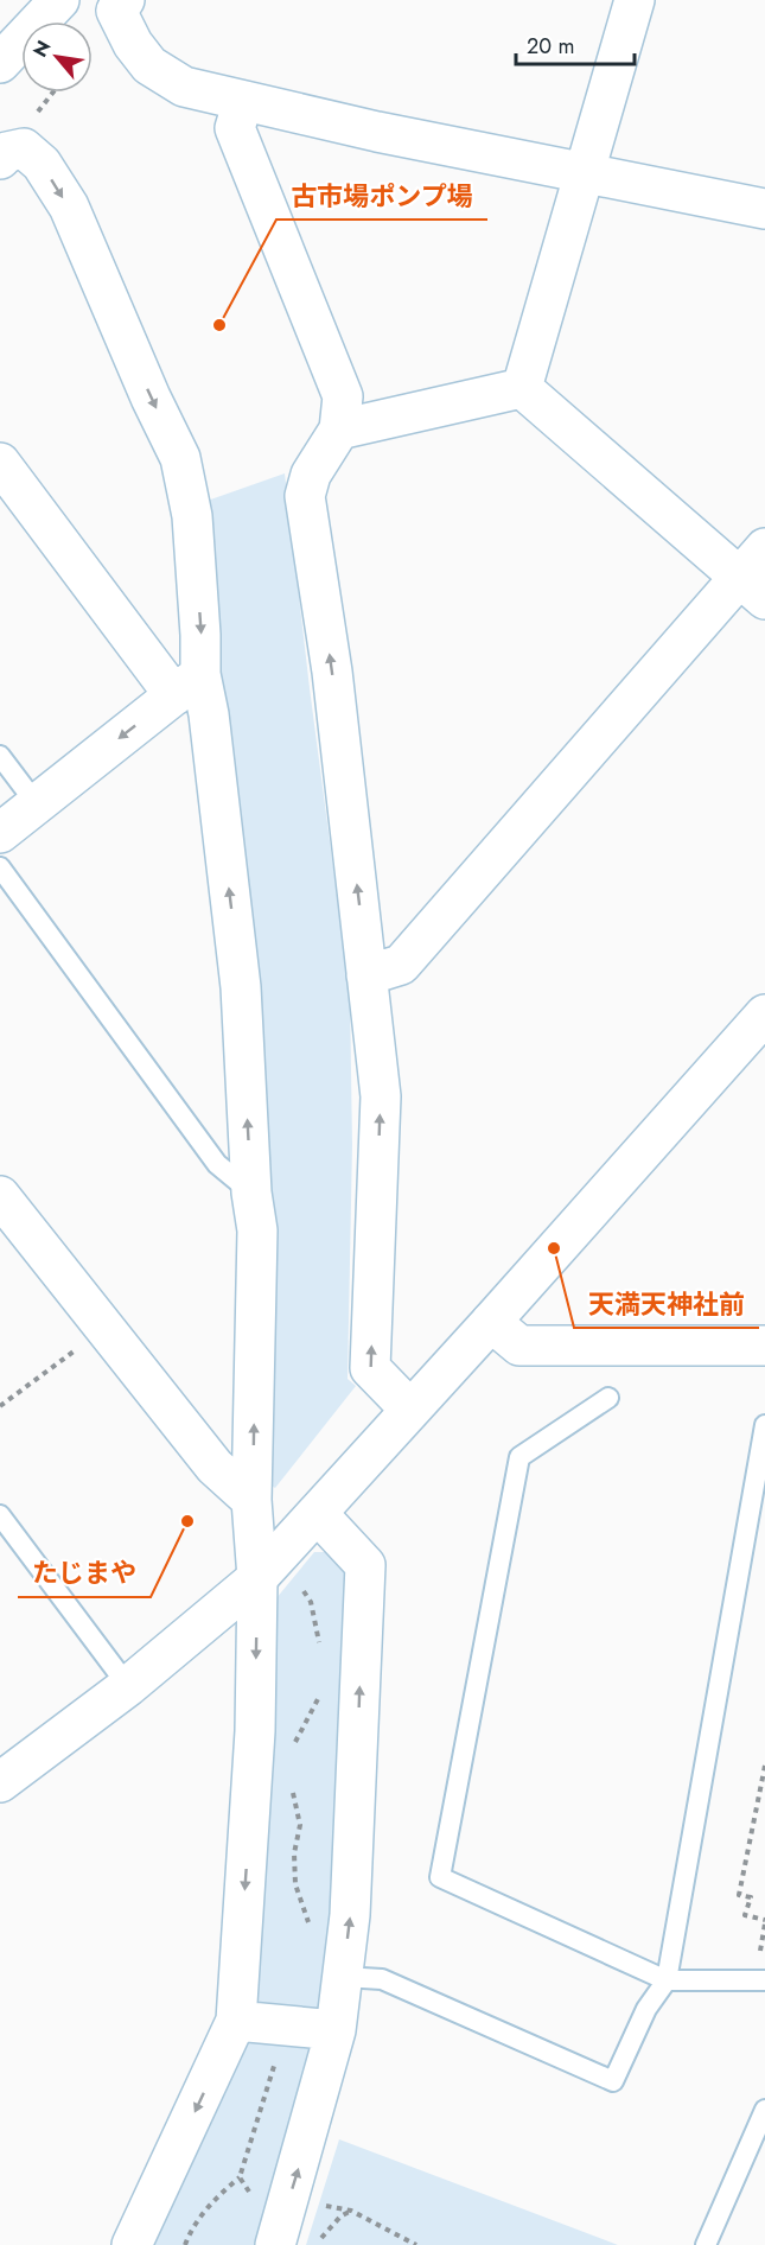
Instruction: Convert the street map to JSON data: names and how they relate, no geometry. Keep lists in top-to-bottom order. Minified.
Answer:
{"places":["古市場ポンプ場","天満天神社前","たじまや"],"scale_bar":"20 m","north":"top left"}
